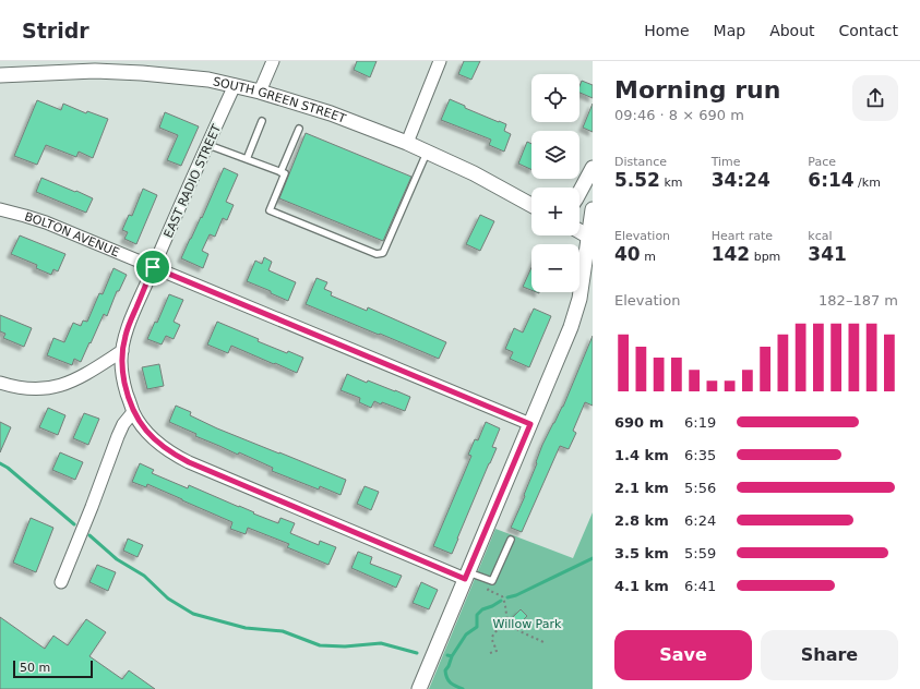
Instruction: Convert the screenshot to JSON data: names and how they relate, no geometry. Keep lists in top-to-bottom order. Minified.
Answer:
{"streets":{"street":["SOUTH GREEN STREET","EAST RADIO STREET","BOLTON AVENUE"]},"crossings":[["SOUTH GREEN STREET","EAST RADIO STREET"],["EAST RADIO STREET","BOLTON AVENUE"]],"parks":["Willow Park"],"scale_bar":"50 m","page":{"header":"Stridr","nav":["Home","Map","About","Contact"],"heading":["Morning run","09:46 · 8 × 690 m"],"map_buttons":["+","−"],"stats":[["Distance","5.52 km"],["Time","34:24"],["Pace","6:14 /km"],["Elevation","40 m"],["Heart rate","142 bpm"],["kcal","341"]],"chart":["Elevation","182–187 m"],"list":[{"name":"690 m","note":"6:19"},{"name":"1.4 km","note":"6:35"},{"name":"2.1 km","note":"5:56"},{"name":"2.8 km","note":"6:24"},{"name":"3.5 km","note":"5:59"},{"name":"4.1 km","note":"6:41"}],"buttons":["Save","Share"],"scale":"50 m"}}
